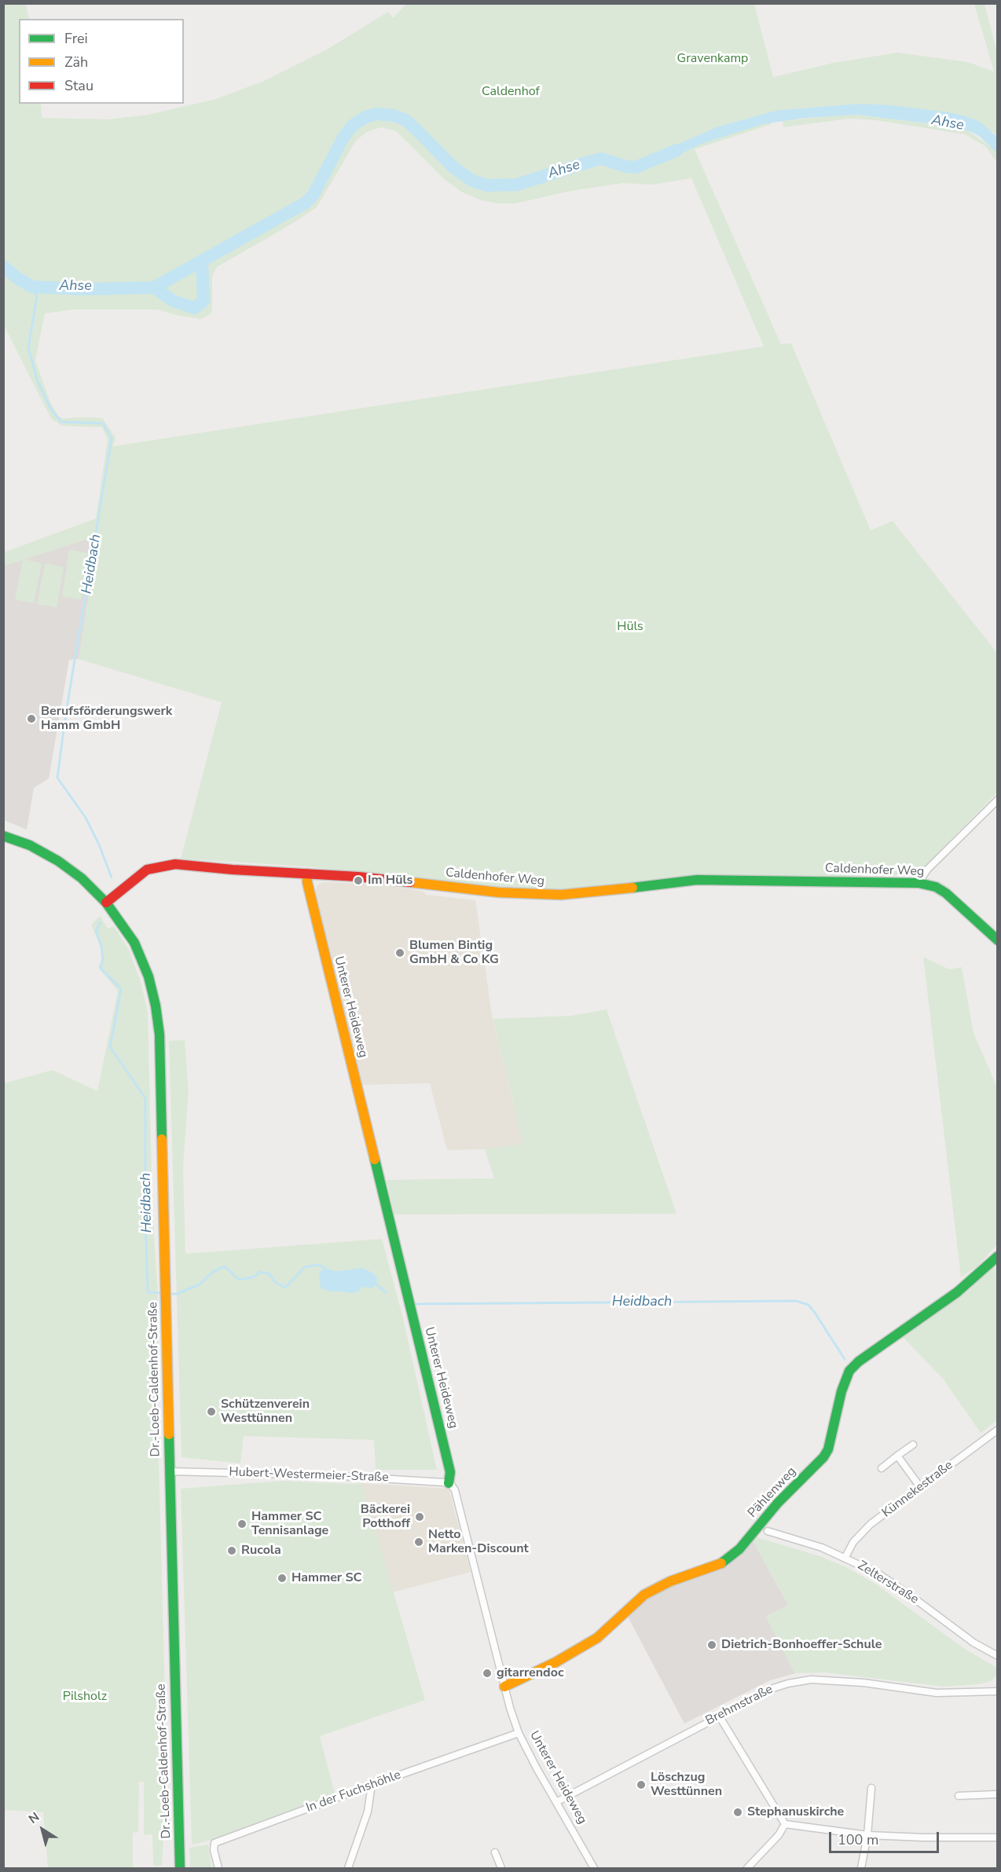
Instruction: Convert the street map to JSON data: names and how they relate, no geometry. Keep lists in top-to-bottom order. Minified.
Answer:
{"streets":{"main road":["Caldenhofer Weg","Unterer Heideweg","Dr.-Loeb-Caldenhof-Straße","Pählenweg"],"street":["Hubert-Westermeier-Straße","Künnekestraße","Zelterstraße","Brehmstraße","In der Fuchshöhle"]},"crossings":[["Caldenhofer Weg","Unterer Heideweg"],["Caldenhofer Weg","Dr.-Loeb-Caldenhof-Straße"],["Unterer Heideweg","Hubert-Westermeier-Straße"],["Unterer Heideweg","Pählenweg"],["Unterer Heideweg","Brehmstraße"],["Unterer Heideweg","In der Fuchshöhle"],["Dr.-Loeb-Caldenhof-Straße","Hubert-Westermeier-Straße"],["Künnekestraße","Zelterstraße"]],"water":["Ahse","Heidbach"],"parks":["Gravenkamp","Caldenhof","Hüls","Pilsholz"],"places":["Berufsförderungswerk Hamm GmbH","Im Hüls","Blumen Bintig GmbH & Co KG","Schützenverein Westtünnen","Bäckerei Potthoff","Hammer SC Tennisanlage","Netto Marken-Discount","Rucola","Hammer SC","Dietrich-Bonhoeffer-Schule","gitarrendoc","Löschzug Westtünnen","Stephanuskirche"],"legend":["Frei","Zäh","Stau"],"scale_bar":"100 m","north":"top left"}
